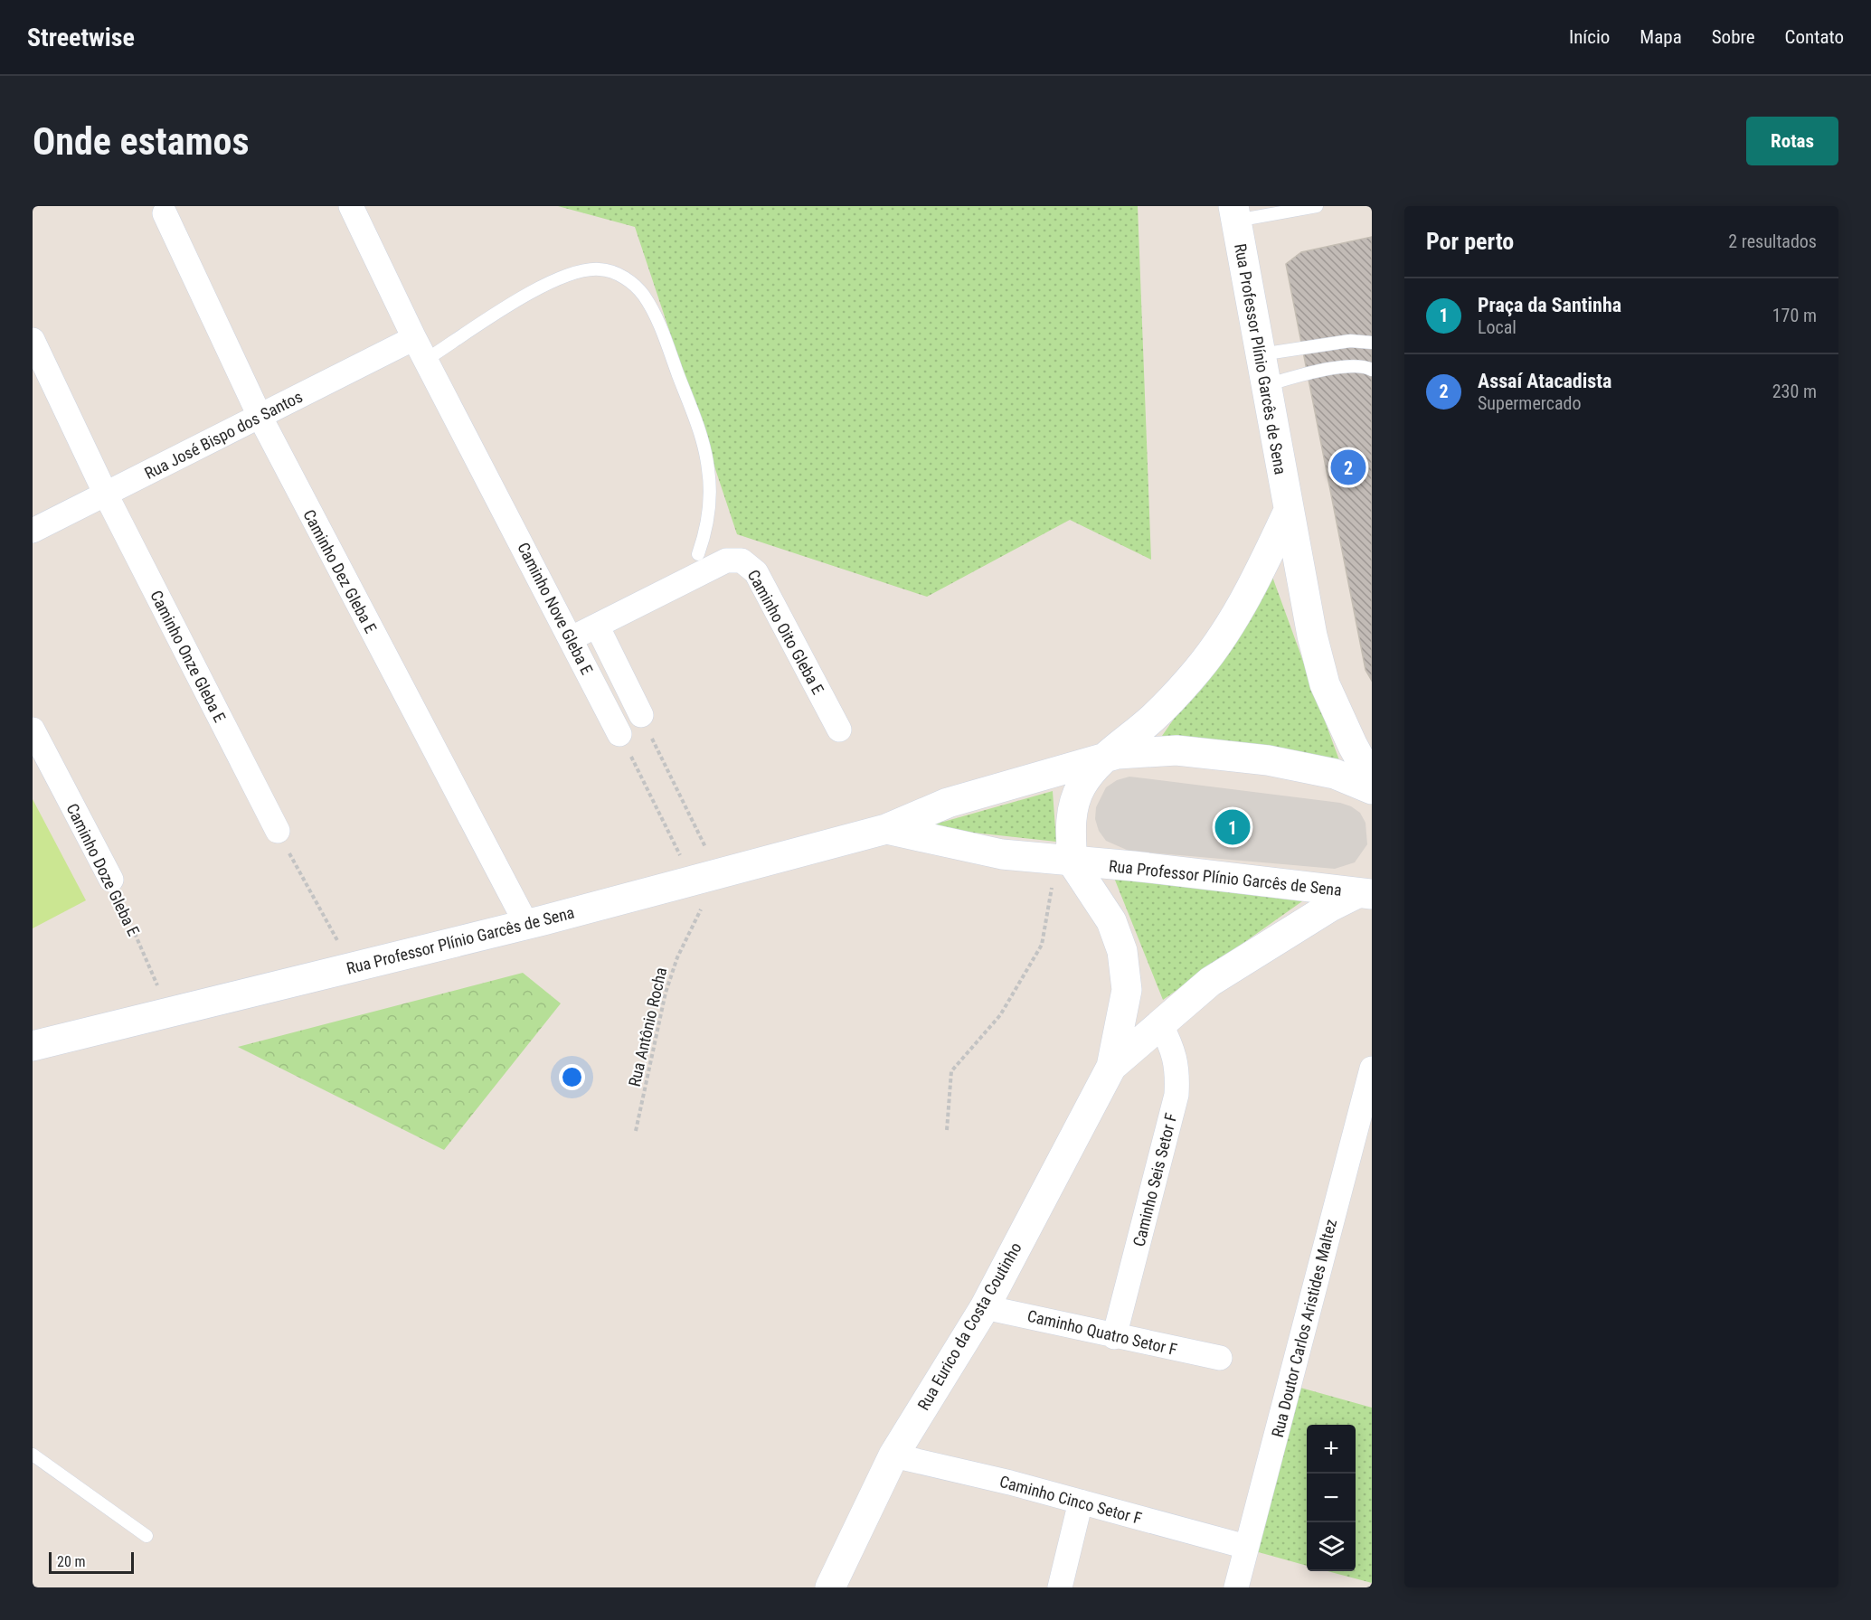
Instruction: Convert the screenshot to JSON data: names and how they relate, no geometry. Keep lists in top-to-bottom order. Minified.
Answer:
{"streets":{"main road":["Rua Professor Plínio Garcês de Sena","Rua Eurico da Costa Coutinho"],"street":["Rua José Bispo dos Santos","Caminho Dez Gleba E","Caminho Nove Gleba E","Caminho Oito Gleba E","Caminho Onze Gleba E","Caminho Doze Gleba E","Caminho Seis Setor F","Rua Doutor Carlos Aristides Maltez","Caminho Quatro Setor F","Caminho Cinco Setor F"],"path":["Rua Antônio Rocha"]},"crossings":[["Rua Professor Plínio Garcês de Sena","Caminho Dez Gleba E"],["Rua Professor Plínio Garcês de Sena","Caminho Doze Gleba E"],["Rua Professor Plínio Garcês de Sena","Rua Antônio Rocha"],["Rua Professor Plínio Garcês de Sena","Rua Eurico da Costa Coutinho"],["Rua José Bispo dos Santos","Caminho Dez Gleba E"],["Rua José Bispo dos Santos","Caminho Nove Gleba E"],["Rua José Bispo dos Santos","Caminho Onze Gleba E"],["Caminho Nove Gleba E","Caminho Oito Gleba E"],["Caminho Seis Setor F","Rua Eurico da Costa Coutinho"],["Caminho Seis Setor F","Caminho Quatro Setor F"],["Rua Eurico da Costa Coutinho","Caminho Quatro Setor F"],["Rua Eurico da Costa Coutinho","Caminho Cinco Setor F"],["Rua Doutor Carlos Aristides Maltez","Caminho Cinco Setor F"]],"scale_bar":"20 m","page":{"header":"Streetwise","nav":["Início","Mapa","Sobre","Contato"],"buttons":"Rotas","title":"Onde estamos","heading":["Por perto","2 resultados"],"list":[{"mark":"1","name":"Praça da Santinha","note":"Local","value":"170 m"},{"mark":"2","name":"Assaí Atacadista","note":"Supermercado","value":"230 m"}],"pins":["2","1"],"map_buttons":["+","−"],"scale":"20 m"}}
